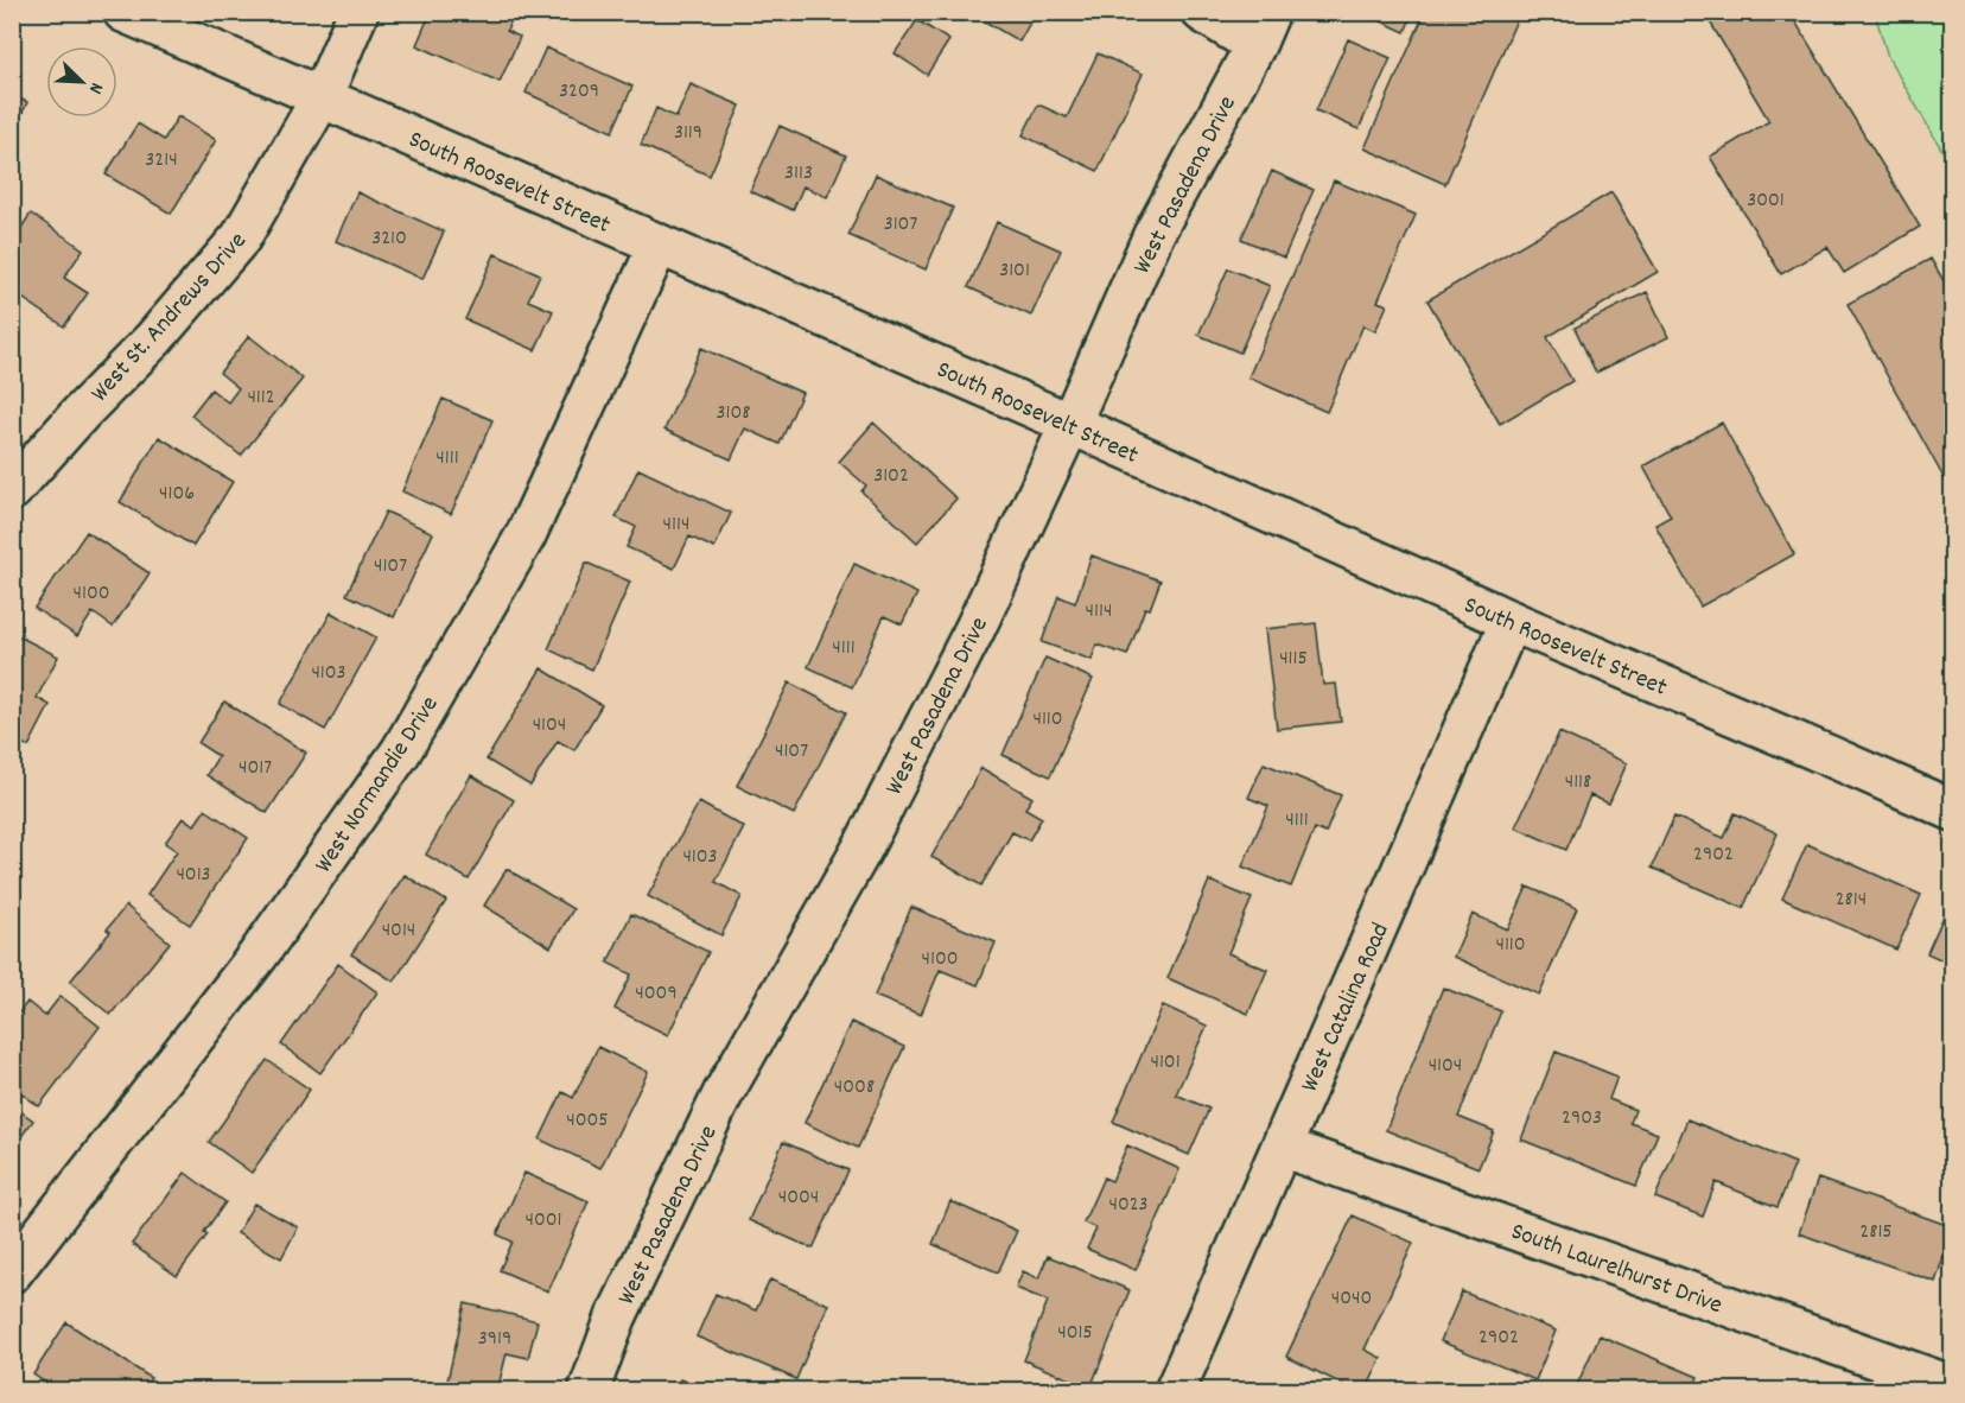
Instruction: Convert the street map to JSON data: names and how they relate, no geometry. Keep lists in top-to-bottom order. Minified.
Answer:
{"streets":{"street":["South Roosevelt Street","West Pasadena Drive","West St. Andrews Drive","West Normandie Drive","West Catalina Road","South Laurelhurst Drive"]},"crossings":[["South Roosevelt Street","West Pasadena Drive"],["South Roosevelt Street","West St. Andrews Drive"],["South Roosevelt Street","West Normandie Drive"],["South Roosevelt Street","West Catalina Road"],["West Catalina Road","South Laurelhurst Drive"]],"house_numbers":["3209","3119","3214","3113","3001","3107","3210","3101","4112","3108","4111","3102","4106","4114","4107","4100","4114","4111","4115","4103","4110","4104","4107","4017","4118","4111","2902","4103","4013","2814","4014","4110","4100","4009","4101","4104","4008","2903","4005","4004","4023","4001","2815","4040","4015","2902","3919"],"north":"bottom right"}
